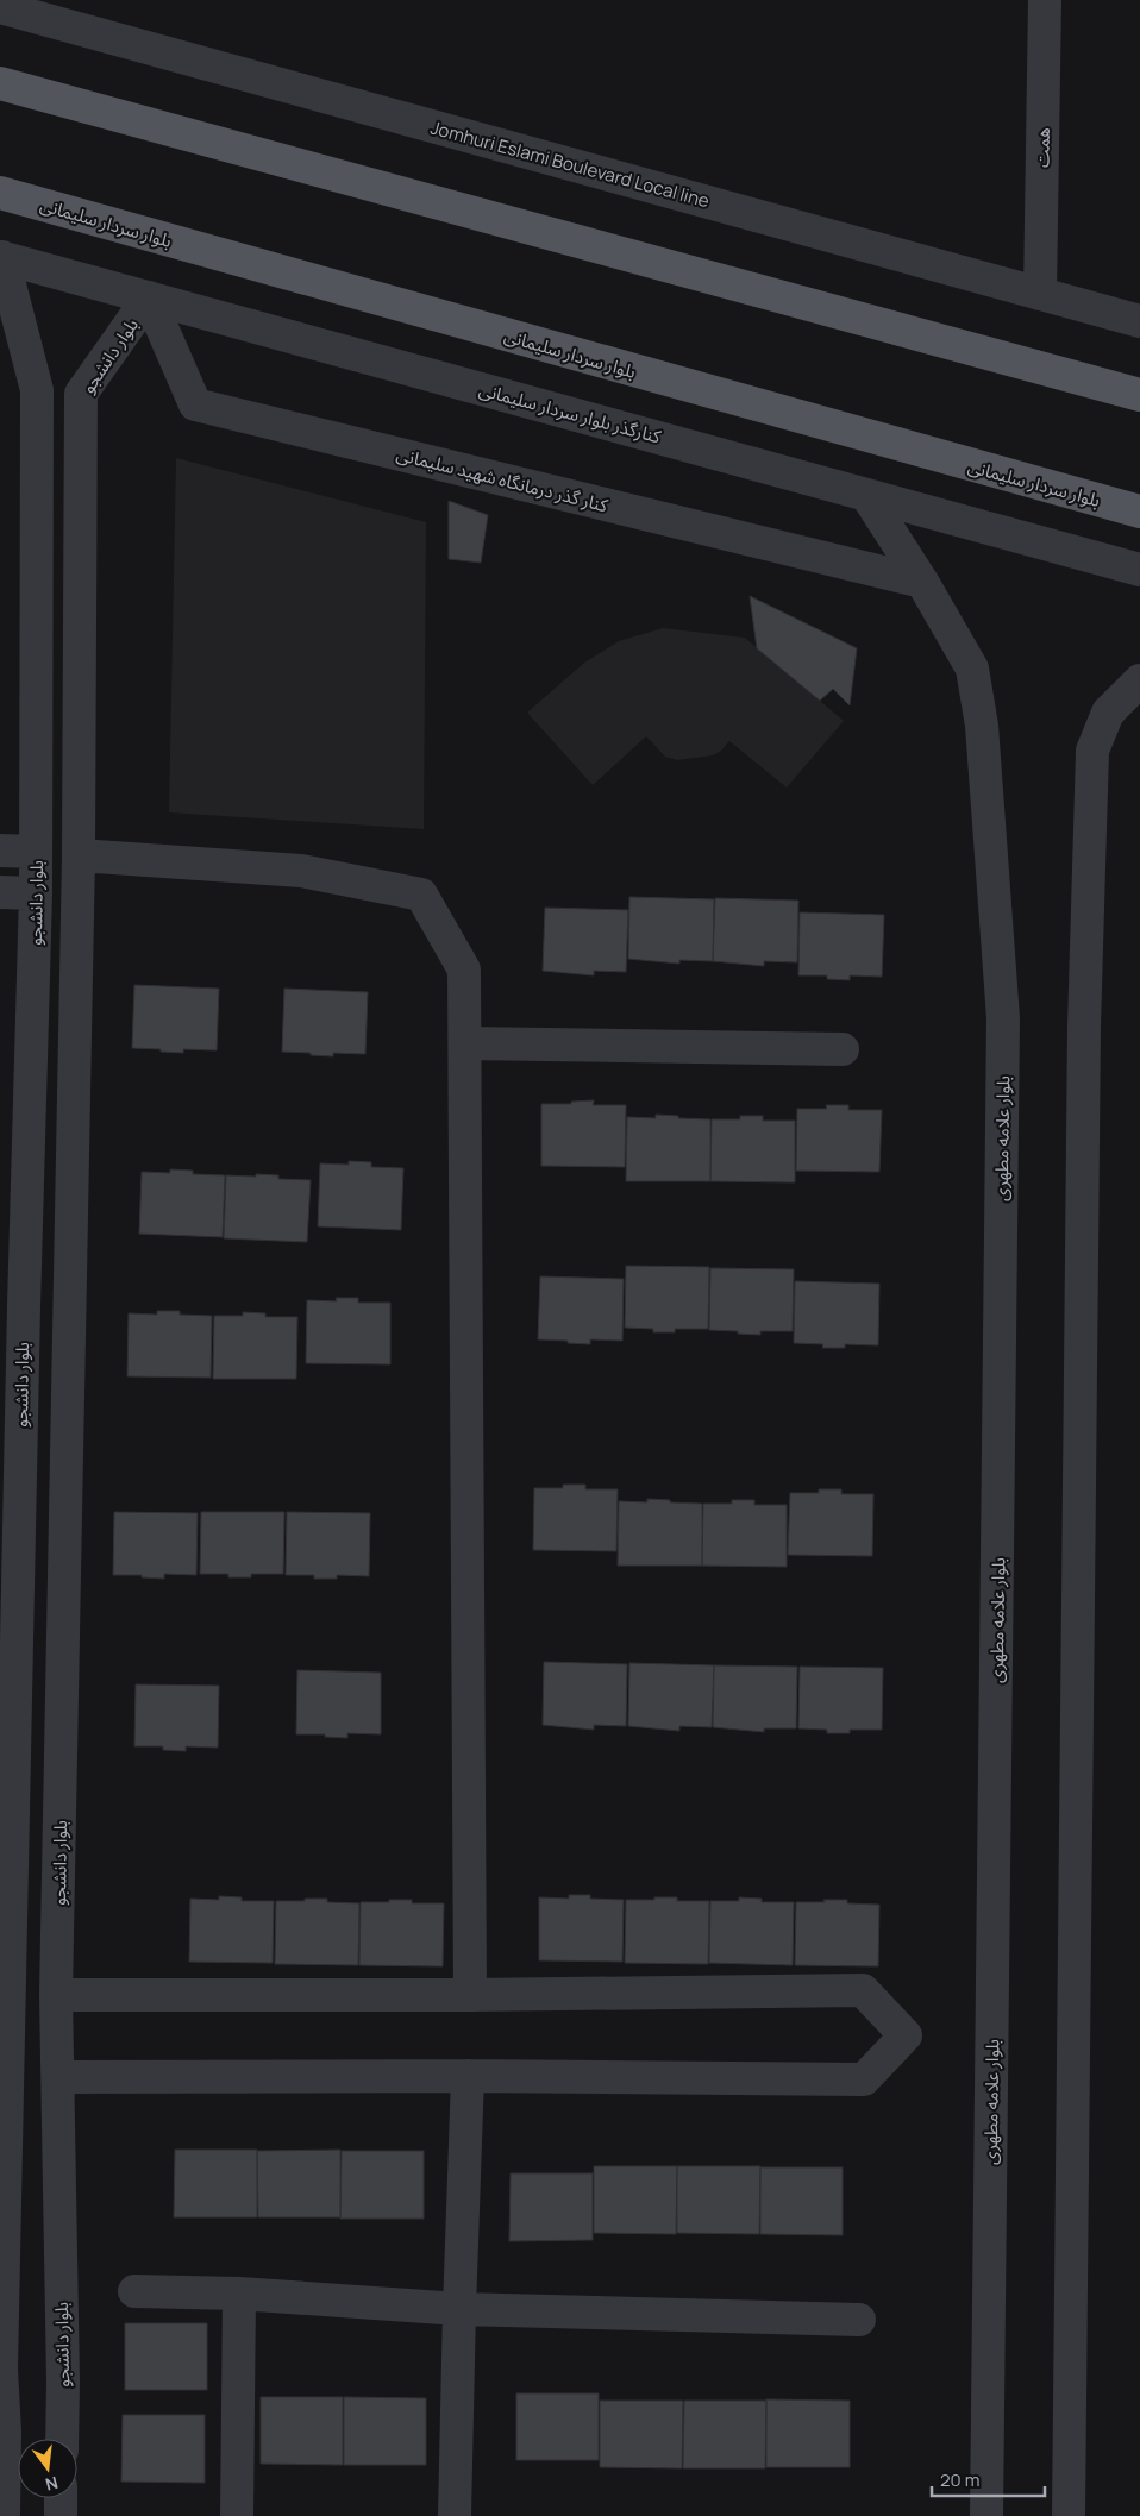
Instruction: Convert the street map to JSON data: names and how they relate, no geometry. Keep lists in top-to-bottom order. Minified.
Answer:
{"streets":{"main road":["بلوار سردار سلیمانی"],"street":["همت","Jomhuri Eslami Boulevard Local line","بلوار دانشجو","کنارگذر بلوار سردار سلیمانی","کنار گذر درمانگاه شهید سلیمانی","بلوار علامه مطهری"]},"crossings":[["همت","Jomhuri Eslami Boulevard Local line"],["بلوار دانشجو","کنارگذر بلوار سردار سلیمانی"],["بلوار دانشجو","کنار گذر درمانگاه شهید سلیمانی"],["کنارگذر بلوار سردار سلیمانی","کنار گذر درمانگاه شهید سلیمانی"],["کنارگذر بلوار سردار سلیمانی","بلوار علامه مطهری"],["کنار گذر درمانگاه شهید سلیمانی","بلوار علامه مطهری"]],"scale_bar":"20 m","north":"bottom"}
